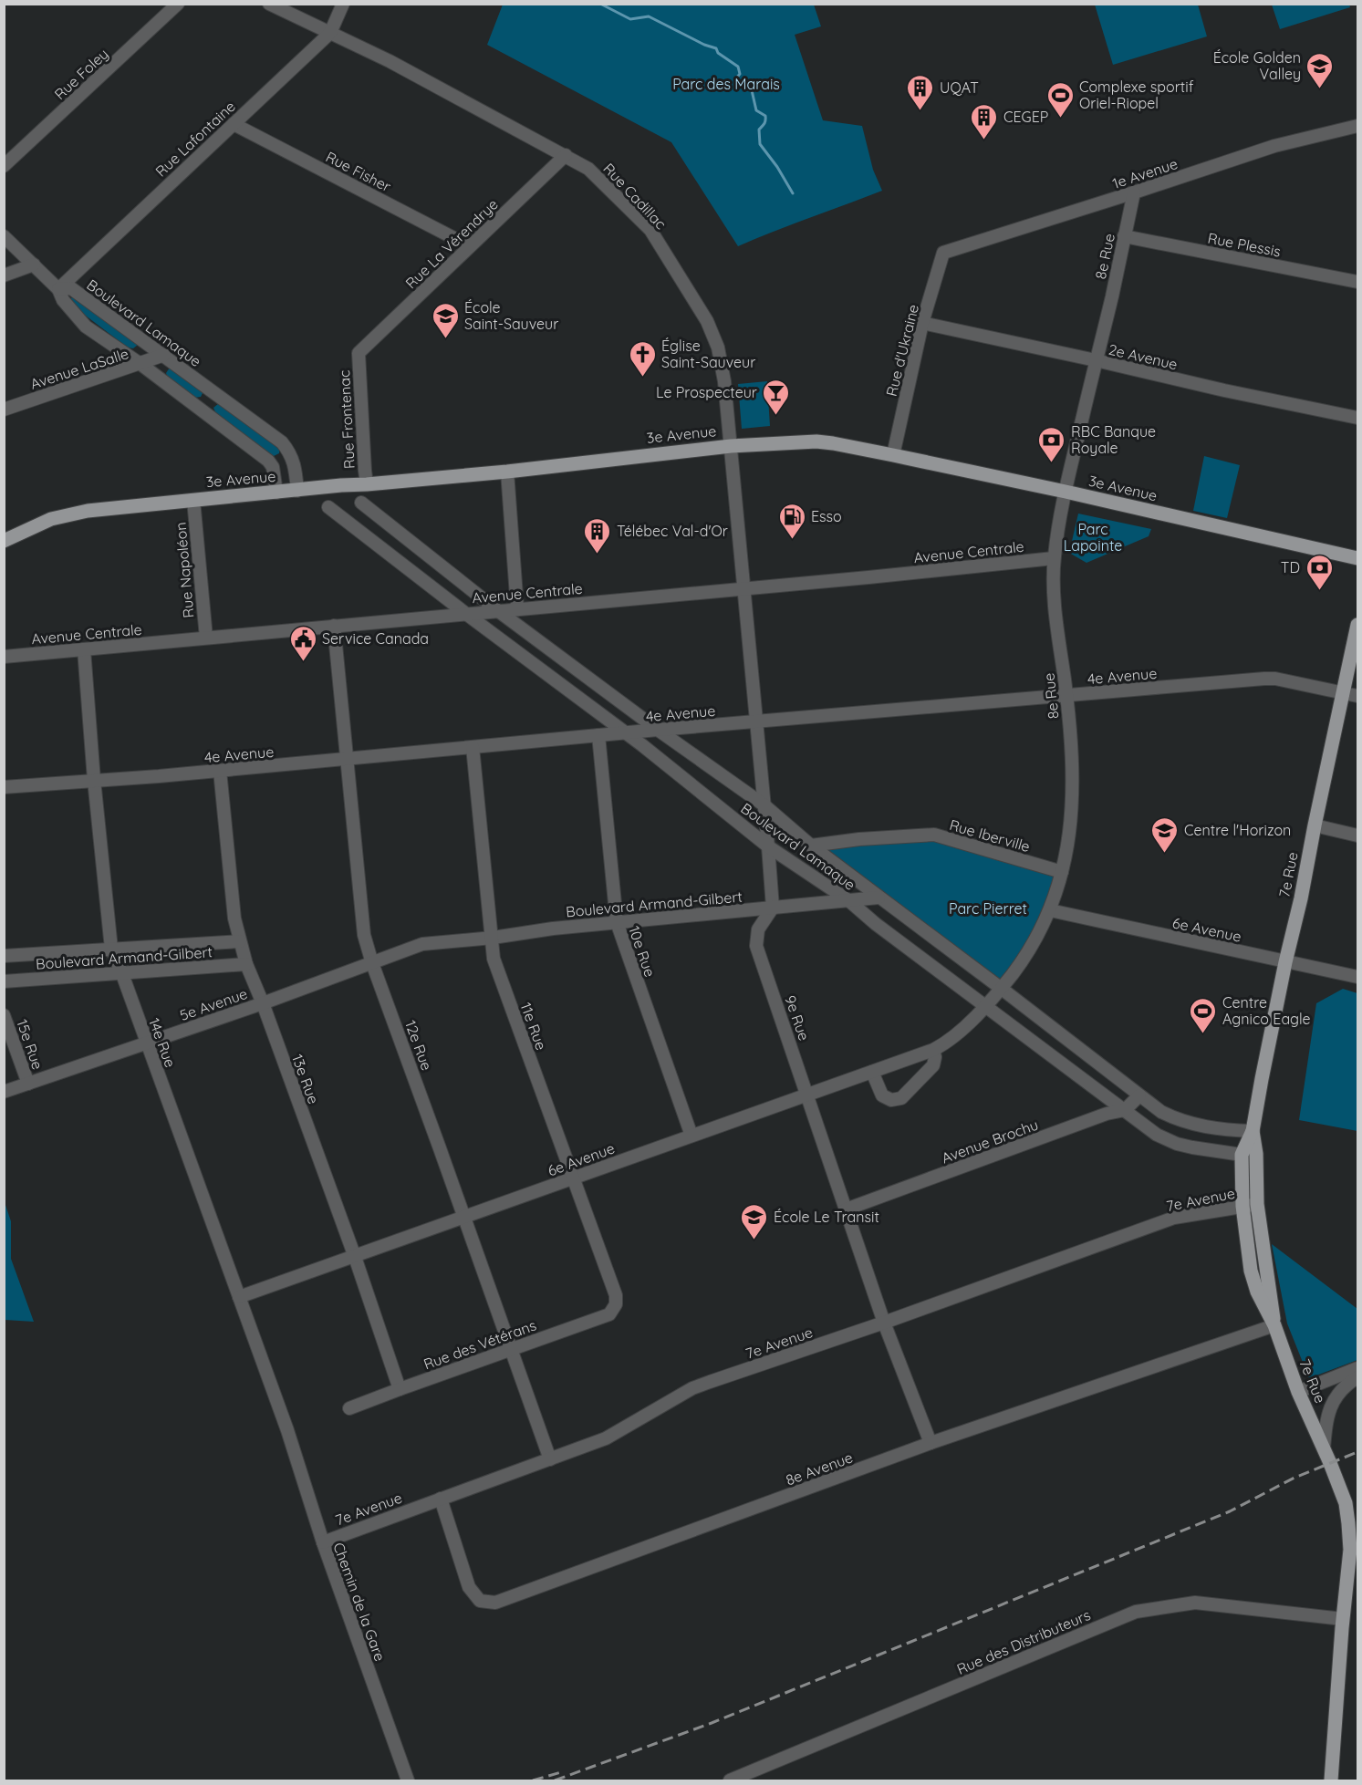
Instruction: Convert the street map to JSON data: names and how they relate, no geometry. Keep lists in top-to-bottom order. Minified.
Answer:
{"streets":{"main road":["3e Avenue","7e Rue"],"street":["Rue Foley","Rue Lafontaine","Rue Fisher","1e Avenue","Rue Cadillac","Rue La Vérendrye","Rue Plessis","8e Rue","Boulevard Lamaque","Rue d'Ukraine","2e Avenue","Avenue LaSalle","Rue Frontenac","Avenue Centrale","Rue Napoléon","4e Avenue","Rue Iberville","Boulevard Armand-Gilbert","6e Avenue","10e Rue","5e Avenue","9e Rue","11e Rue","14e Rue","15e Rue","12e Rue","13e Rue","Avenue Brochu","7e Avenue","Rue des Vétérans","8e Avenue","Chemin de la Gare","Rue des Distributeurs"]},"crossings":[["Rue Lafontaine","Rue Fisher"],["Rue Lafontaine","Rue Cadillac"],["Rue Lafontaine","Boulevard Lamaque"],["Rue Fisher","Rue La Vérendrye"],["1e Avenue","8e Rue"],["1e Avenue","Rue d'Ukraine"],["Rue Cadillac","Rue La Vérendrye"],["Rue Cadillac","3e Avenue"],["Rue Cadillac","Avenue Centrale"],["Rue La Vérendrye","Rue Frontenac"],["Rue Plessis","8e Rue"],["8e Rue","Boulevard Lamaque"],["8e Rue","2e Avenue"],["8e Rue","3e Avenue"],["8e Rue","Avenue Centrale"],["8e Rue","4e Avenue"],["8e Rue","Rue Iberville"],["8e Rue","6e Avenue"],["Boulevard Lamaque","Avenue LaSalle"],["Boulevard Lamaque","3e Avenue"],["Boulevard Lamaque","Avenue Centrale"],["Boulevard Lamaque","4e Avenue"],["Boulevard Lamaque","Rue Iberville"],["Boulevard Lamaque","7e Rue"],["Boulevard Lamaque","Boulevard Armand-Gilbert"],["Boulevard Lamaque","Avenue Brochu"],["Rue d'Ukraine","2e Avenue"],["Rue d'Ukraine","3e Avenue"],["Rue Frontenac","3e Avenue"],["3e Avenue","Rue Napoléon"],["Avenue Centrale","Rue Napoléon"],["Avenue Centrale","14e Rue"],["Avenue Centrale","12e Rue"],["4e Avenue","7e Rue"],["4e Avenue","10e Rue"],["4e Avenue","11e Rue"],["4e Avenue","14e Rue"],["4e Avenue","12e Rue"],["4e Avenue","13e Rue"],["7e Rue","6e Avenue"],["7e Rue","7e Avenue"],["7e Rue","8e Avenue"],["7e Rue","Rue des Distributeurs"],["Boulevard Armand-Gilbert","10e Rue"],["Boulevard Armand-Gilbert","5e Avenue"],["Boulevard Armand-Gilbert","9e Rue"],["Boulevard Armand-Gilbert","11e Rue"],["Boulevard Armand-Gilbert","14e Rue"],["Boulevard Armand-Gilbert","13e Rue"],["6e Avenue","10e Rue"],["6e Avenue","9e Rue"],["6e Avenue","11e Rue"],["6e Avenue","14e Rue"],["6e Avenue","12e Rue"],["6e Avenue","13e Rue"],["5e Avenue","14e Rue"],["5e Avenue","15e Rue"],["5e Avenue","12e Rue"],["5e Avenue","13e Rue"],["9e Rue","Avenue Brochu"],["9e Rue","7e Avenue"],["9e Rue","8e Avenue"],["11e Rue","Rue des Vétérans"],["14e Rue","Chemin de la Gare"],["12e Rue","7e Avenue"],["12e Rue","Rue des Vétérans"],["13e Rue","Rue des Vétérans"],["7e Avenue","8e Avenue"],["7e Avenue","Chemin de la Gare"]],"parks":["Parc des Marais","Parc Lapointe","Parc Pierret"],"places":{"school or university":["École Golden Valley","École Saint-Sauveur","Centre l'Horizon","École Le Transit"],"building":["UQAT","CEGEP","Télébec Val-d'Or"],"sports":["Complexe sportif Oriel-Riopel","Centre Agnico Eagle"],"church":["Église Saint-Sauveur"],"bar":["Le Prospecteur"],"bank":["RBC Banque Royale","TD"],"fuel station":["Esso"],"public building":["Service Canada"]}}
